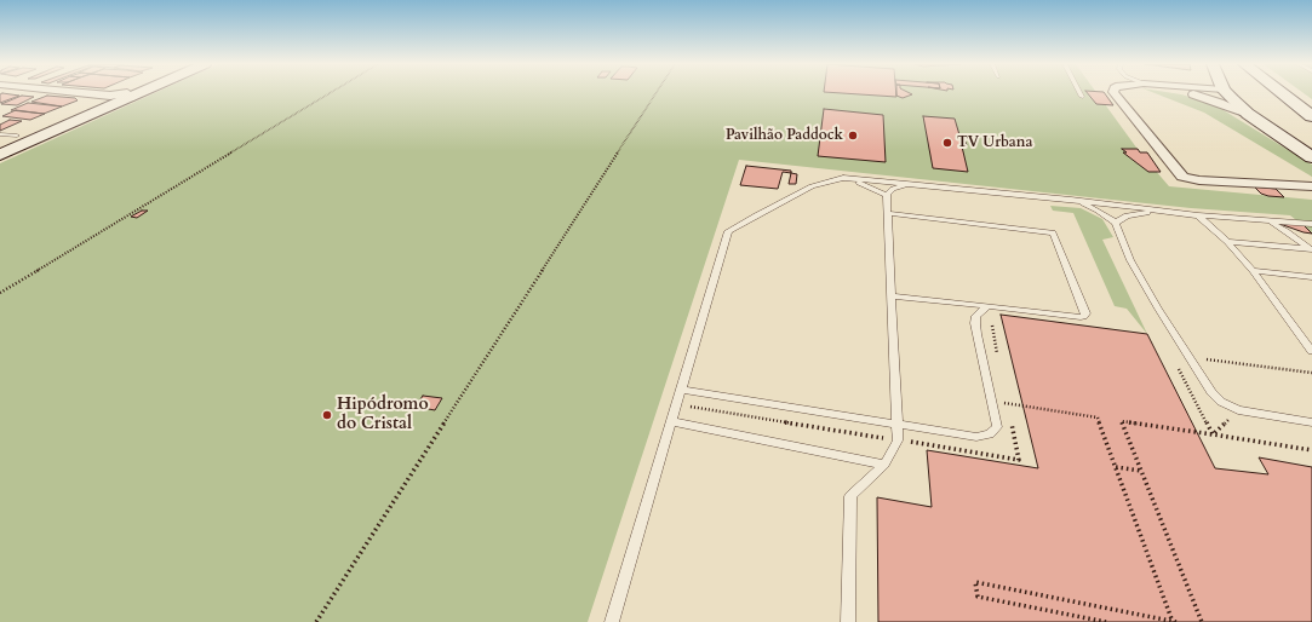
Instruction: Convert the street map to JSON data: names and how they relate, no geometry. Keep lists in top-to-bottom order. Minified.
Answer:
{"places":["Pavilhão Paddock","TV Urbana","Hipódromo do Cristal"]}
